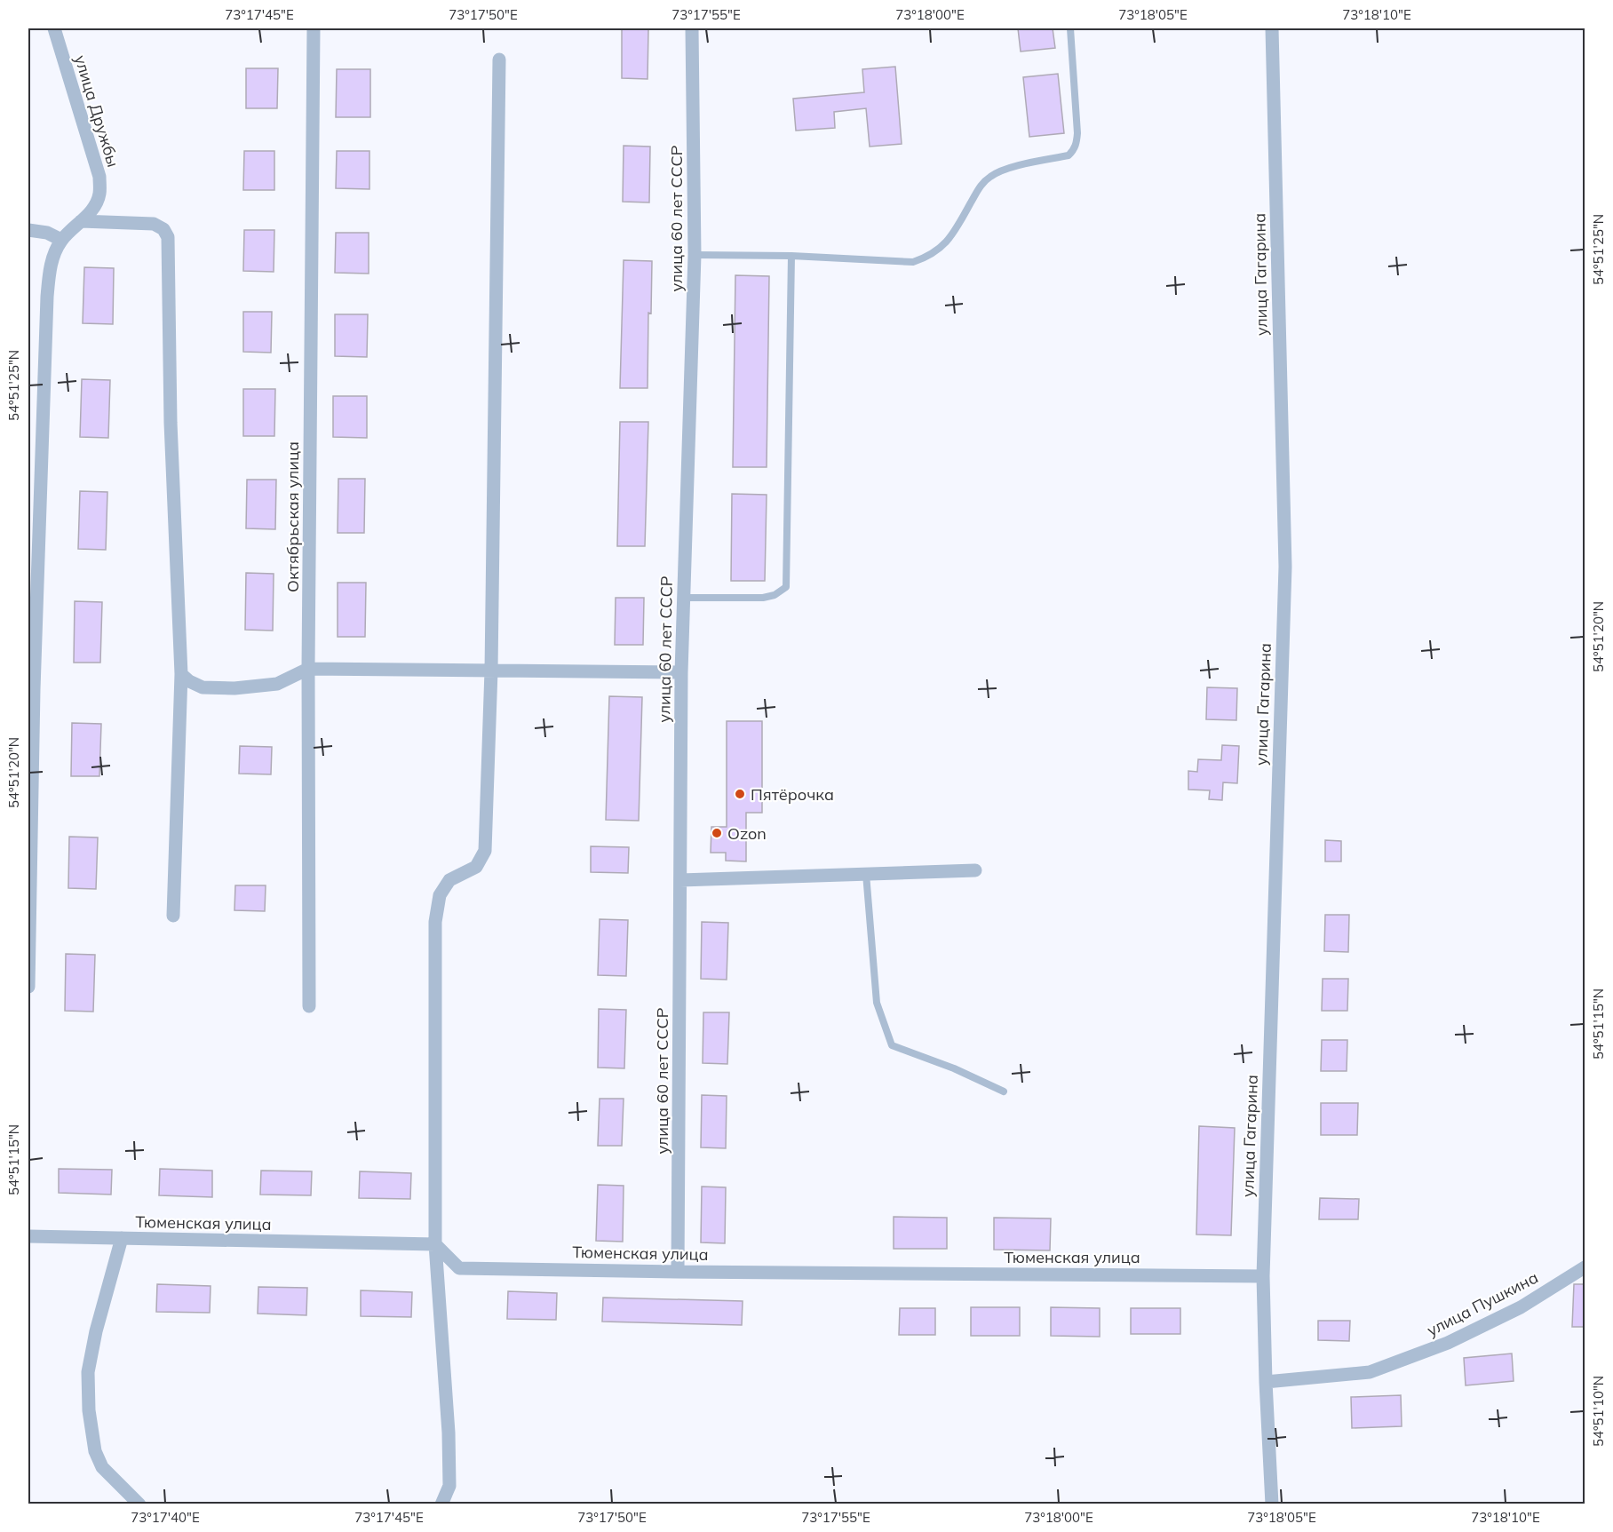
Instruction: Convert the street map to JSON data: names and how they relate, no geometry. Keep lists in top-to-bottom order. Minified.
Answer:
{"streets":{"street":["улица Дружбы","улица 60 лет СССР","улица Гагарина","Октябрьская улица","Тюменская улица","улица Пушкина"]},"crossings":[["улица 60 лет СССР","Тюменская улица"],["улица Гагарина","Тюменская улица"],["улица Гагарина","улица Пушкина"]],"places":["Пятёрочка","Ozon"],"coordinates":["73°17'45\"E","73°17'50\"E","73°17'55\"E","73°18'00\"E","73°18'05\"E","73°18'10\"E","54°51'25\"N","54°51'20\"N","54°51'15\"N","54°51'10\"N","73°17'40\"E"]}
